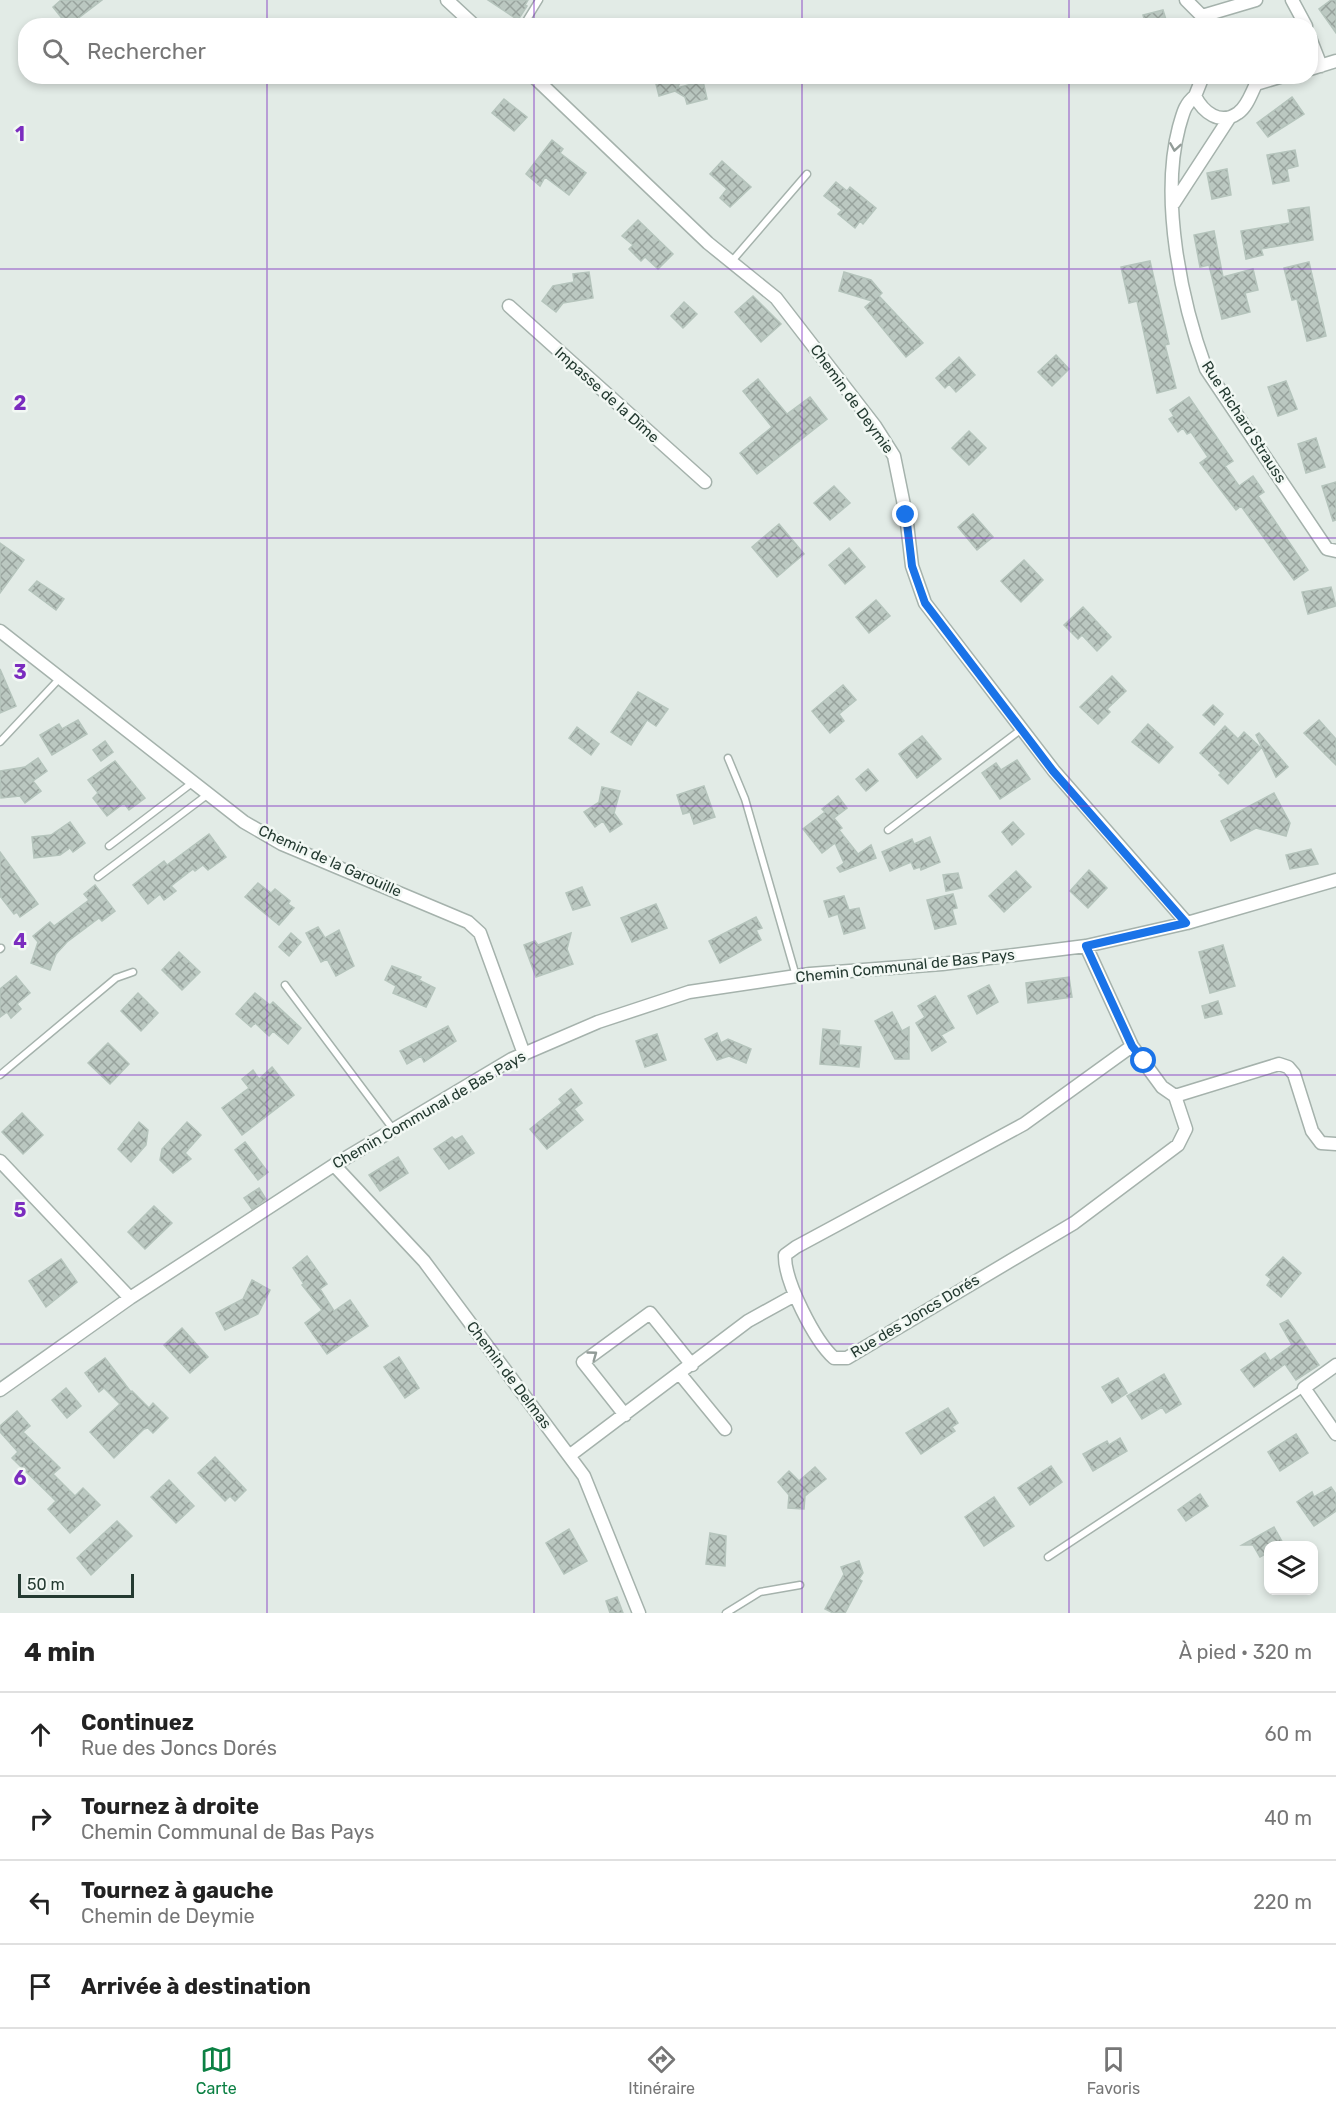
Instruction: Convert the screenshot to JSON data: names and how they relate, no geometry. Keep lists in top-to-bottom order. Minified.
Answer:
{"streets":{"street":["Impasse de la Dîme","Chemin de Deymie","Rue Richard Strauss","Chemin de la Garouille","Chemin Communal de Bas Pays","Rue des Joncs Dorés","Chemin de Delmas"]},"crossings":[["Chemin de Deymie","Chemin Communal de Bas Pays"],["Chemin de la Garouille","Chemin Communal de Bas Pays"],["Chemin Communal de Bas Pays","Rue des Joncs Dorés"],["Chemin Communal de Bas Pays","Chemin de Delmas"]],"scale_bar":"50 m","page":{"search":"Rechercher","scale":"50 m","heading":["4 min","À pied · 320 m"],"list":[["Continuez","Rue des Joncs Dorés","60 m"],["Tournez à droite","Chemin Communal de Bas Pays","40 m"],["Tournez à gauche","Chemin de Deymie","220 m"],"Arrivée à destination"],"nav":["Carte","Itinéraire","Favoris"]},"grid":{"rows":["1","2","3","4","5","6"]}}
